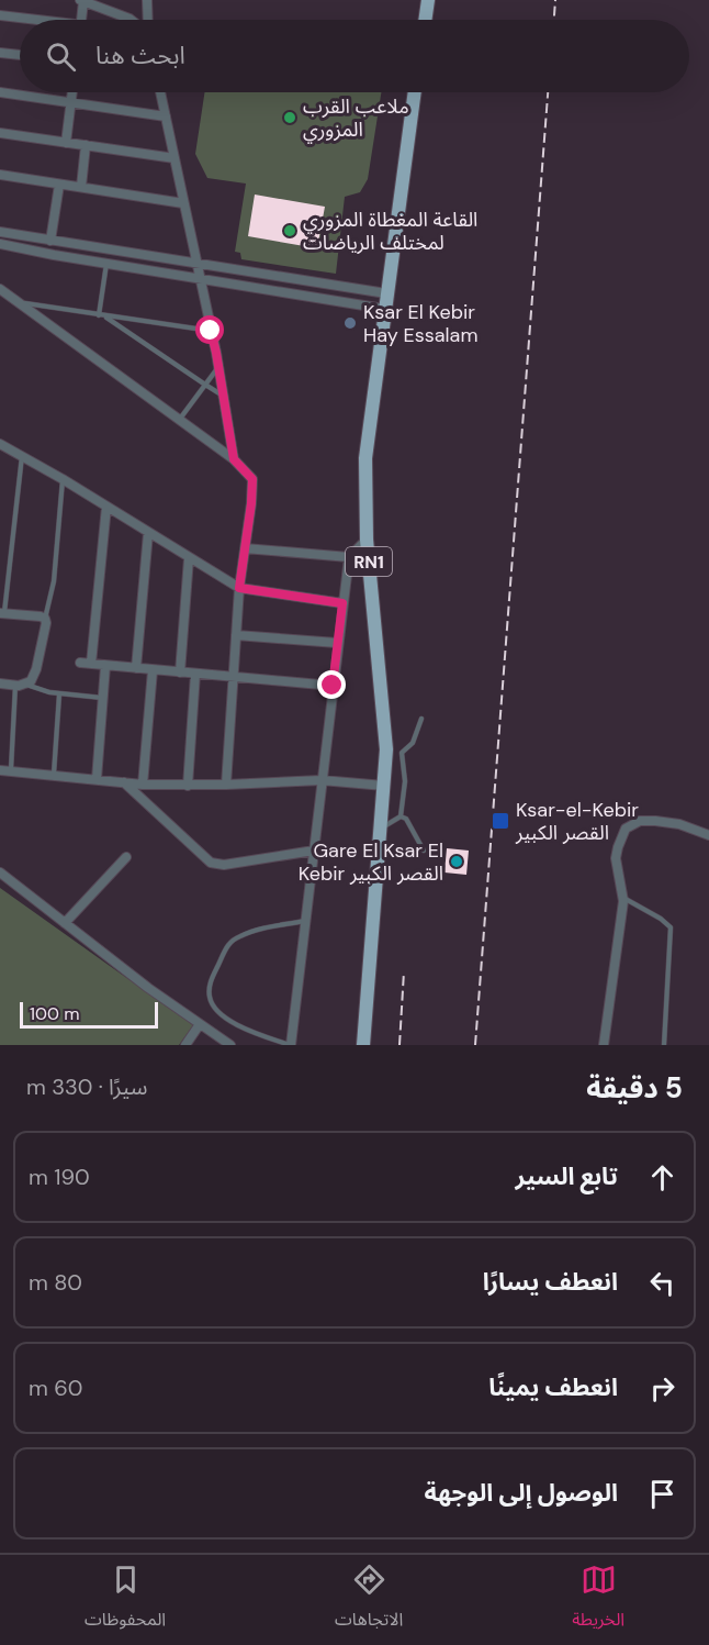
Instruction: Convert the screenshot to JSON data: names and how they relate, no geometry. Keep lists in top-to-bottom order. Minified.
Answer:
{"streets":{"main road":["RN1"]},"places":{"other":["ملاعب القرب المزوري","القاعة المغطاة المزوري لمختلف الرياضات","Ksar El Kebir Hay Essalam","Gare El Ksar El Kebir القصر الكبير"],"transit":["Ksar-el-Kebir القصر الكبير"]},"scale_bar":"100 m","page":{"search":"ابحث هنا","scale":"100 m","heading":["5 دقيقة","سيرًا · 330 m"],"list":[["تابع السير","190 m"],["انعطف يسارًا","80 m"],["انعطف يمينًا","60 m"],"الوصول إلى الوجهة"],"nav":["الخريطة","الاتجاهات","المحفوظات"]}}
